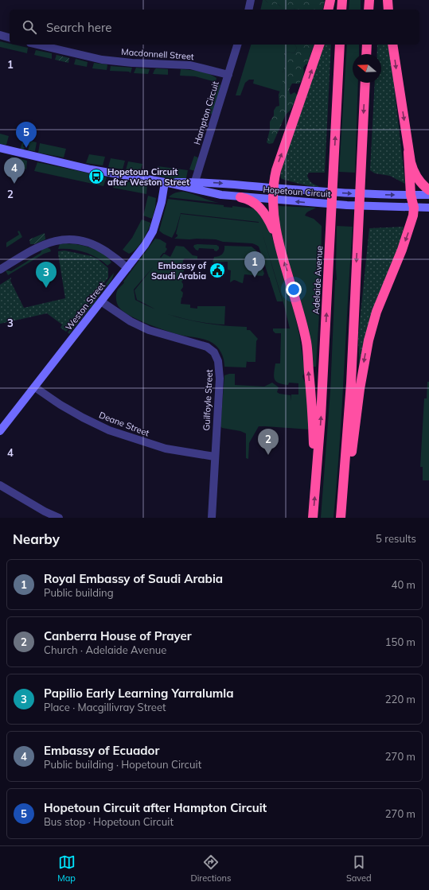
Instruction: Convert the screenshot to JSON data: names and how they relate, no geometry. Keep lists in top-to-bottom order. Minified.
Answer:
{"streets":{"highway":["Adelaide Avenue"],"main road":["Hopetoun Circuit","Weston Street"],"street":["Macdonnell Street","Hampton Circuit","Guilfoyle Street","Deane Street"]},"crossings":[["Macdonnell Street","Hampton Circuit"],["Hampton Circuit","Hopetoun Circuit"],["Hopetoun Circuit","Weston Street"],["Weston Street","Guilfoyle Street"],["Weston Street","Deane Street"],["Guilfoyle Street","Deane Street"]],"places":{"bus stop":["Hopetoun Circuit after Weston Street"],"public building":["Embassy of Saudi Arabia"]},"north":"left","page":{"search":"Search here","pins":["5","4","1","3","2"],"heading":["Nearby","5 results"],"list":[{"mark":"1","name":"Royal Embassy of Saudi Arabia","note":"Public building","value":"40 m"},{"mark":"2","name":"Canberra House of Prayer","note":"Church · Adelaide Avenue","value":"150 m"},{"mark":"3","name":"Papilio Early Learning Yarralumla","note":"Place · Macgillivray Street","value":"220 m"},{"mark":"4","name":"Embassy of Ecuador","note":"Public building · Hopetoun Circuit","value":"270 m"},{"mark":"5","name":"Hopetoun Circuit after Hampton Circuit","note":"Bus stop · Hopetoun Circuit","value":"270 m"}],"nav":["Map","Directions","Saved"]},"grid":{"rows":["1","2","3","4"]}}
